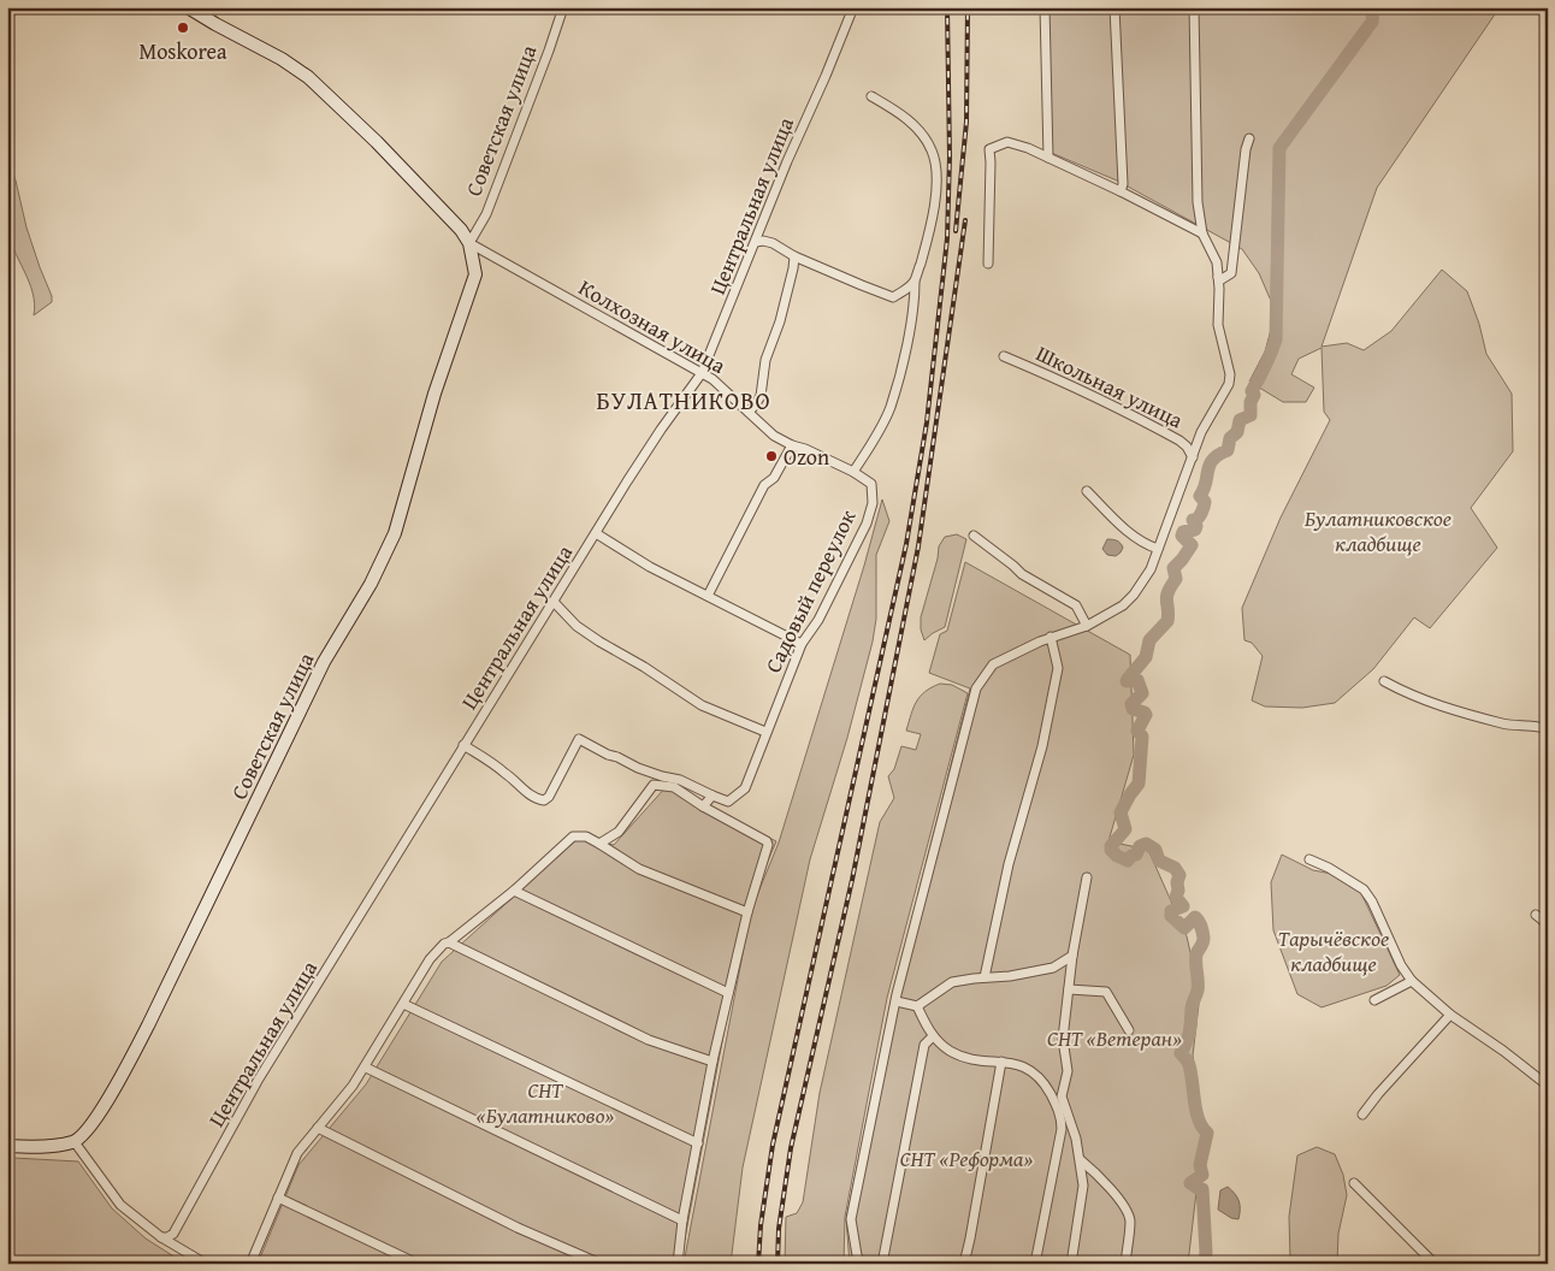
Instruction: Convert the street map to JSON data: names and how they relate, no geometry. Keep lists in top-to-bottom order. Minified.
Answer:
{"streets":{"street":["Советская улица","Центральная улица","Колхозная улица","Школьная улица","Садовый переулок"]},"crossings":[["Советская улица","Колхозная улица"],["Центральная улица","Колхозная улица"],["Центральная улица","Садовый переулок"],["Колхозная улица","Садовый переулок"]],"districts":["БУЛАТНИКОВО"],"parks":["Булатниковское кладбище","Тарычёвское кладбище","СНТ «Ветеран»","СНТ «Булатниково»","СНТ «Реформа»"],"places":["Moskorea","Ozon"]}
